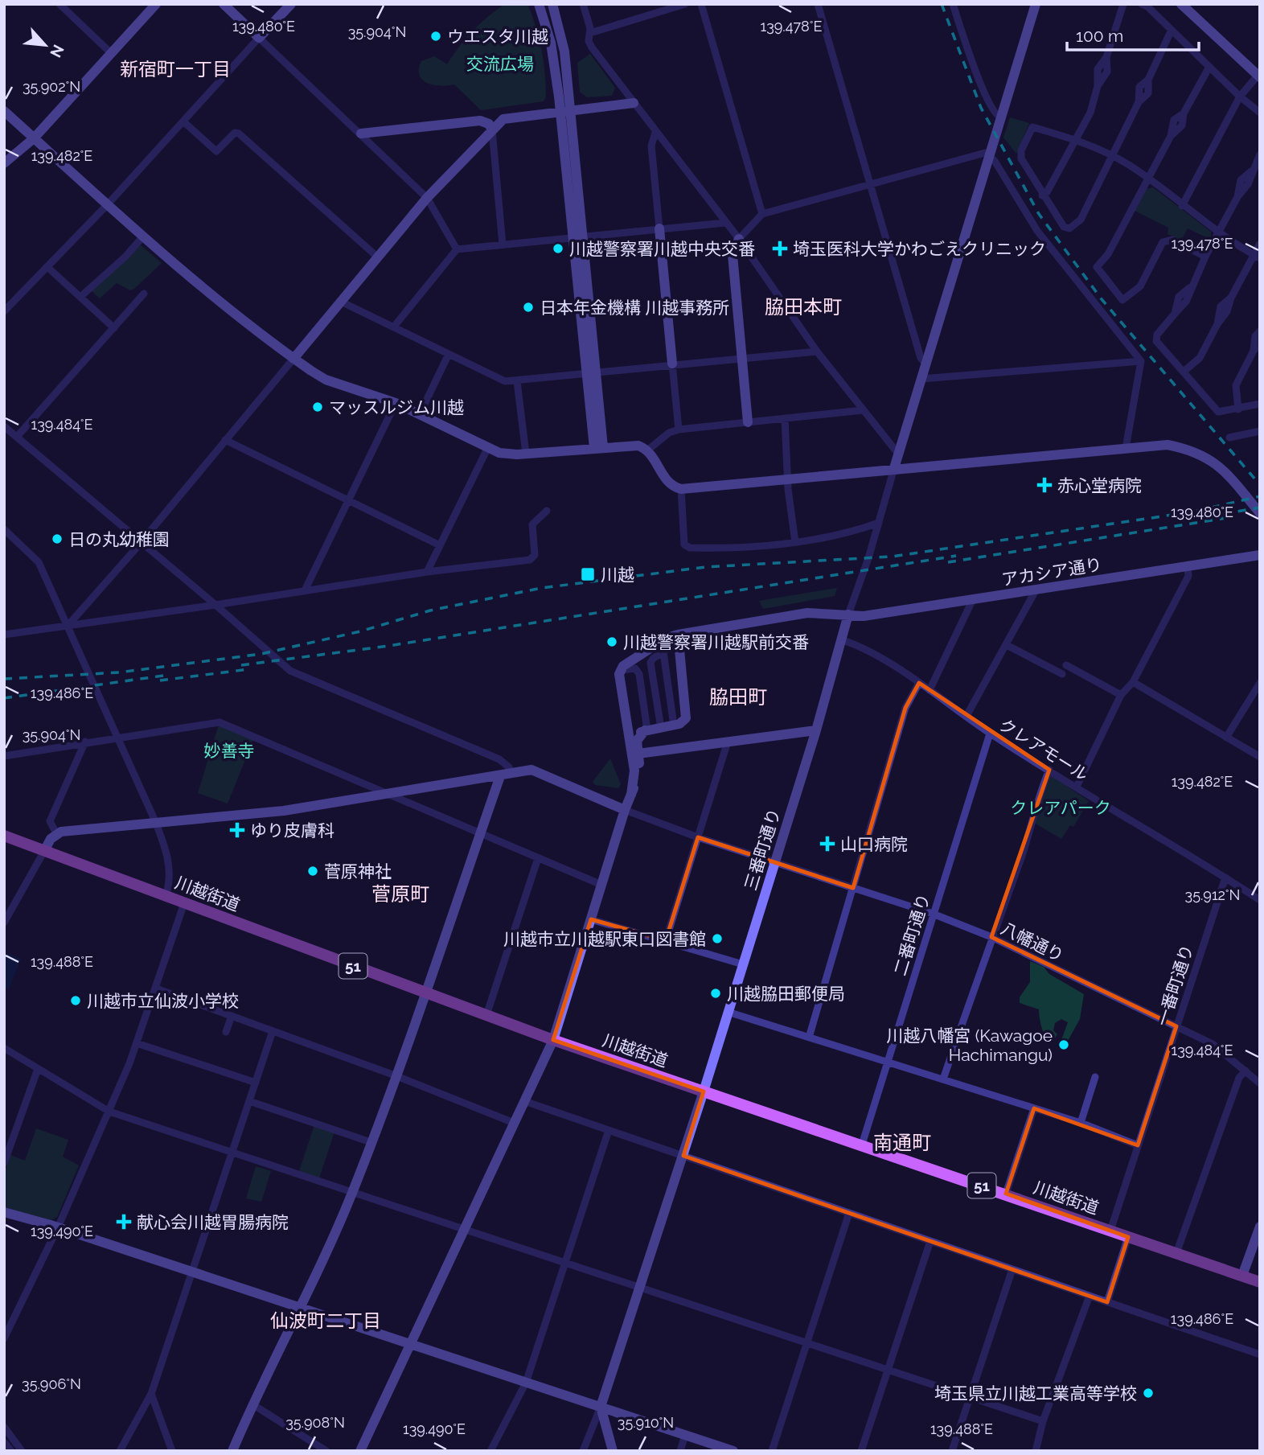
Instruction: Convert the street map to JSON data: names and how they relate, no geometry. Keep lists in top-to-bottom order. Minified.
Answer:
{"streets":{"main road":["川越街道","51"],"street":["アカシア通り","クレアモール","三番町通り","二番町通り","八幡通り","一番町通り"]},"crossings":[["アカシア通り","三番町通り"],["クレアモール","三番町通り"],["クレアモール","二番町通り"],["クレアモール","一番町通り"],["三番町通り","川越街道"],["三番町通り","八幡通り"],["川越街道","二番町通り"],["川越街道","一番町通り"],["二番町通り","八幡通り"],["八幡通り","一番町通り"]],"districts":["新宿町一丁目","脇田本町","脇田町","菅原町","南通町","仙波町二丁目"],"parks":["交流広場","妙善寺","クレアパーク"],"places":{"other":["ウエスタ川越","川越警察署川越中央交番","日本年金機構 川越事務所","マッスルジム川越","日の丸幼稚園","川越警察署川越駅前交番","菅原神社","川越市立川越駅東口図書館","川越脇田郵便局","川越市立仙波小学校","川越八幡宮 (Kawagoe Hachimangu)","埼玉県立川越工業高等学校"],"health":["埼玉医科大学かわごえクリニック","赤心堂病院","ゆり皮膚科","山口病院","献心会川越胃腸病院"],"transit":["川越"]},"scale_bar":"100 m","north":"bottom right","coordinates":["139.480°E","139.478°E","35.904°N","35.902°N","139.482°E","139.484°E","139.486°E","35.912°N","139.488°E","139.490°E","35.906°N","35.908°N","35.910°N"]}
